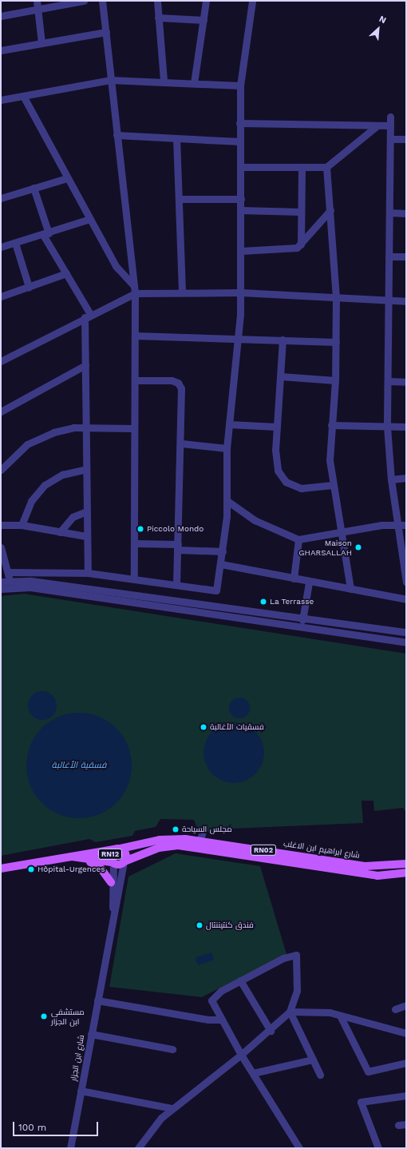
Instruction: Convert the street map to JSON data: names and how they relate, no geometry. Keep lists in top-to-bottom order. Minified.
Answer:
{"streets":{"main road":["شارع ابراهيم ابن الاغلب","RN02","RN12"],"street":["شارع ابن الجزار"]},"crossings":[["شارع ابراهيم ابن الاغلب","RN12"],["RN02","RN12"],["RN02","شارع ابن الجزار"],["RN12","شارع ابن الجزار"]],"water":["فسقية الأغالبة"],"places":["Piccolo Mondo","Maison GHARSALLAH","La Terrasse","فسقيات الأغالبة","مجلس السياحة","Hôpital-Urgences","فندق كنتيننتال","مستشفى ابن الجزار"],"scale_bar":"100 m","north":"top right"}
